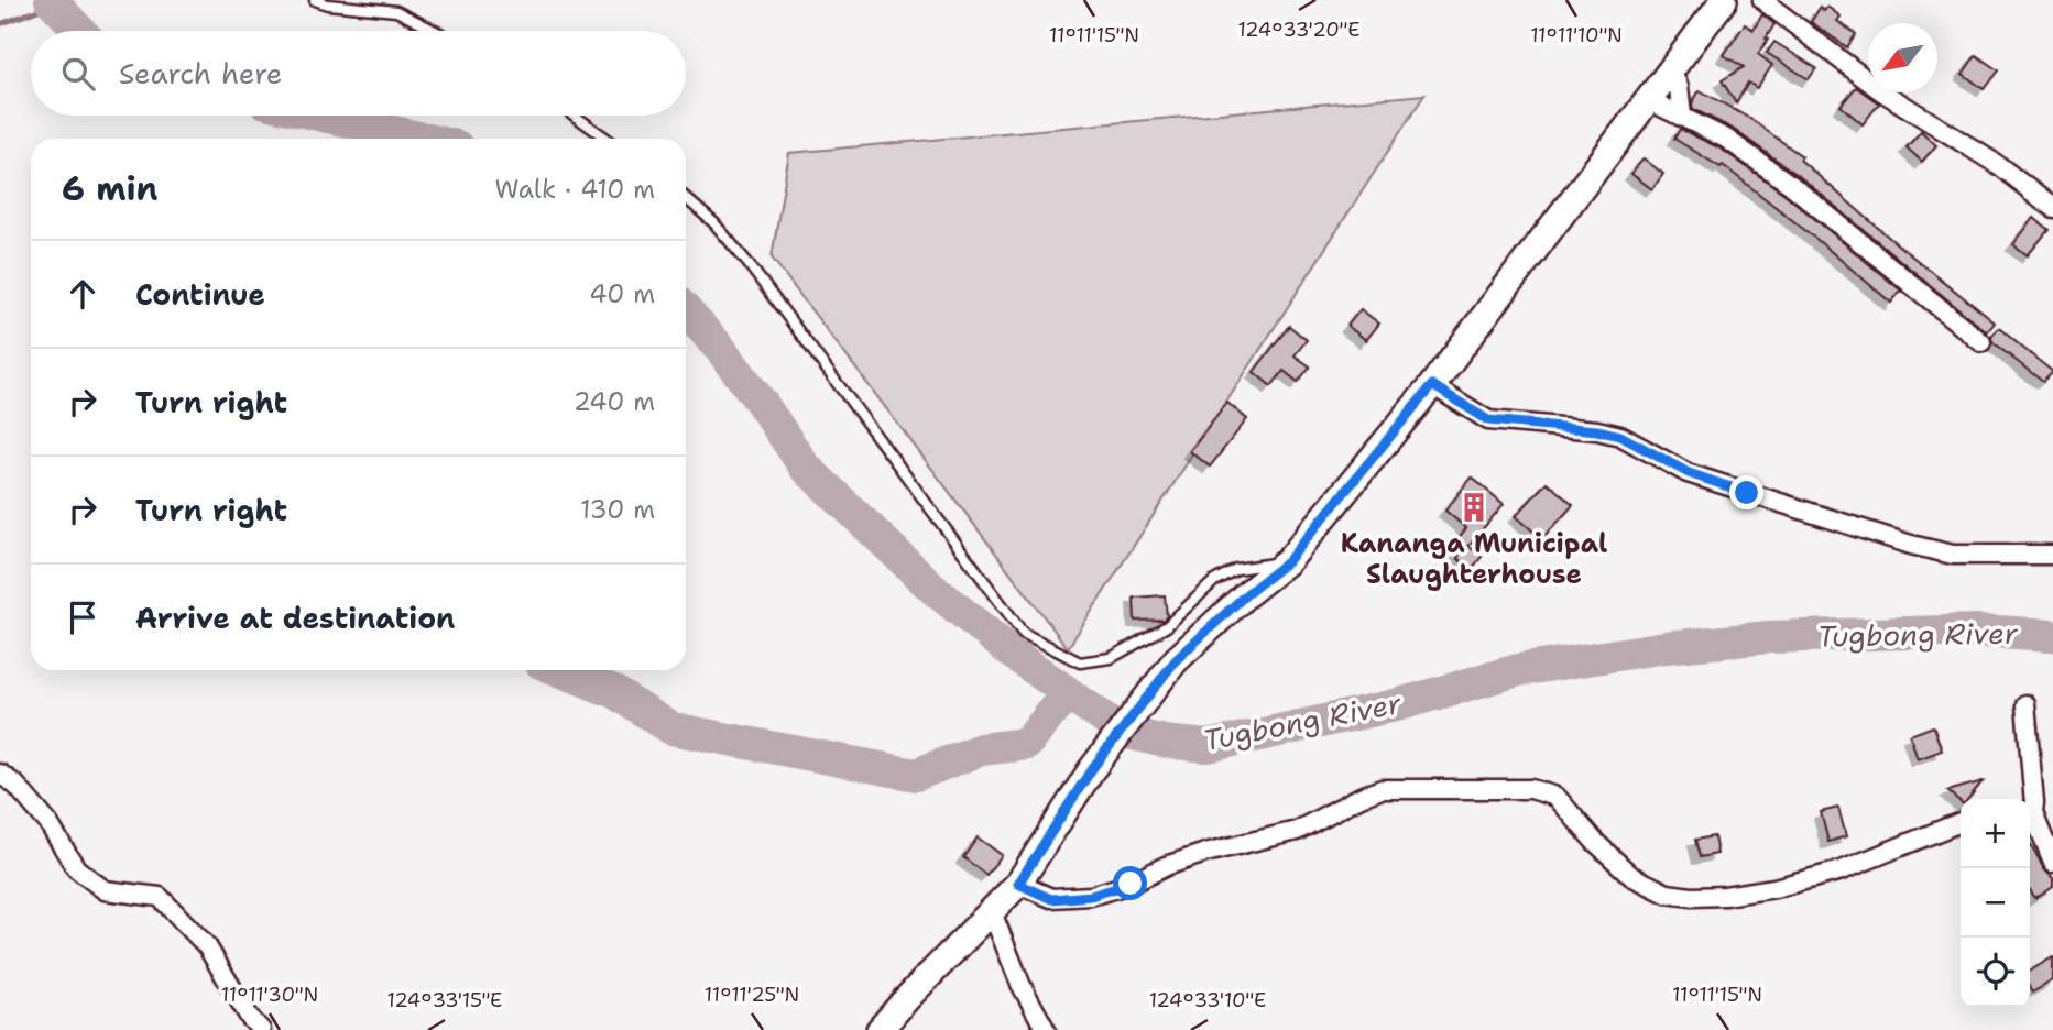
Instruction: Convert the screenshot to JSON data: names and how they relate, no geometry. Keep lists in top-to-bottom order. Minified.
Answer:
{"water":["Tugbong River"],"places":{"building":["Kananga Municipal Slaughterhouse"]},"north":"bottom left","page":{"search":"Search here","heading":["6 min","Walk · 410 m"],"list":[["Continue","40 m"],["Turn right","240 m"],["Turn right","130 m"],"Arrive at destination"],"map_buttons":["+","−"]},"coordinates":["124°33'20\"E","11°11'10\"N","11°11'15\"N","11°11'30\"N","11°11'25\"N","124°33'15\"E","124°33'10\"E"]}
